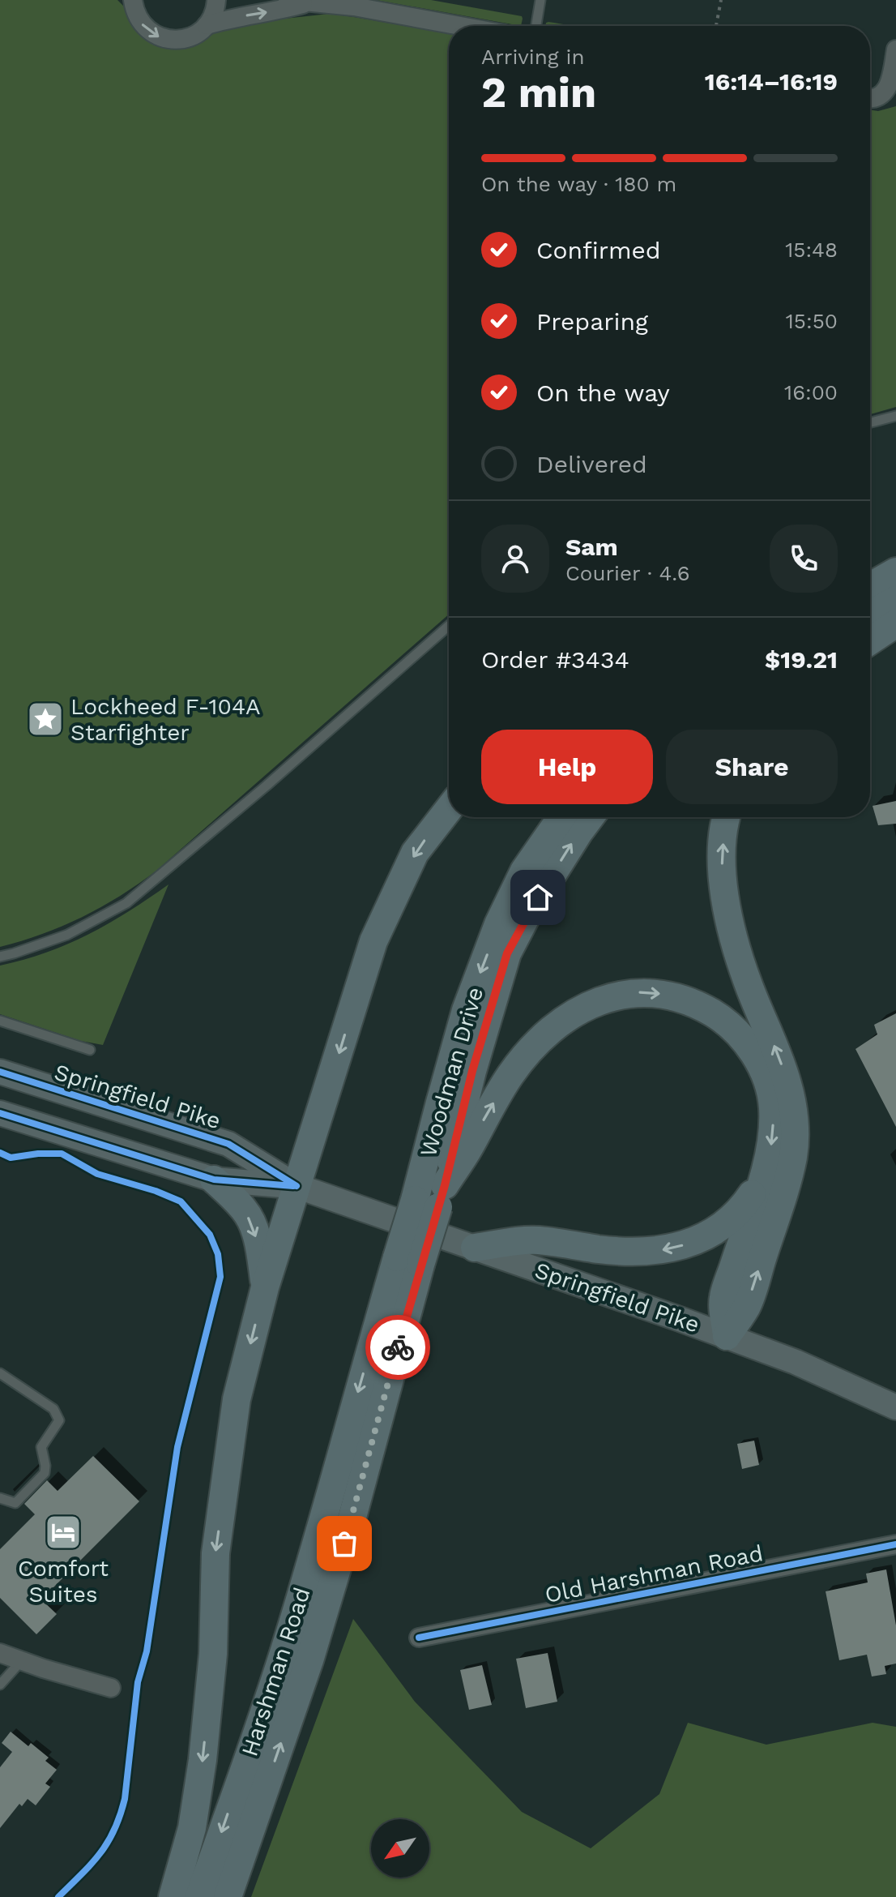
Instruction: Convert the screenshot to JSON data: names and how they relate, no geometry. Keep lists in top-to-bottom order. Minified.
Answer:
{"streets":{"main road":["Woodman Drive","Springfield Pike","Harshman Road"],"street":["Old Harshman Road"]},"places":{"place":["Lockheed F-104A Starfighter"],"hotel":["Comfort Suites"]},"north":"bottom left","page":{"heading":["2 min","Arriving in","16:14–16:19"],"panel":["Sam","Courier · 4.6","Order #3434","$19.21"],"bar":"On the way · 180 m","list":[["Confirmed","15:48"],["Preparing","15:50"],["On the way","16:00"],"Delivered"],"buttons":["Help","Share"]}}
